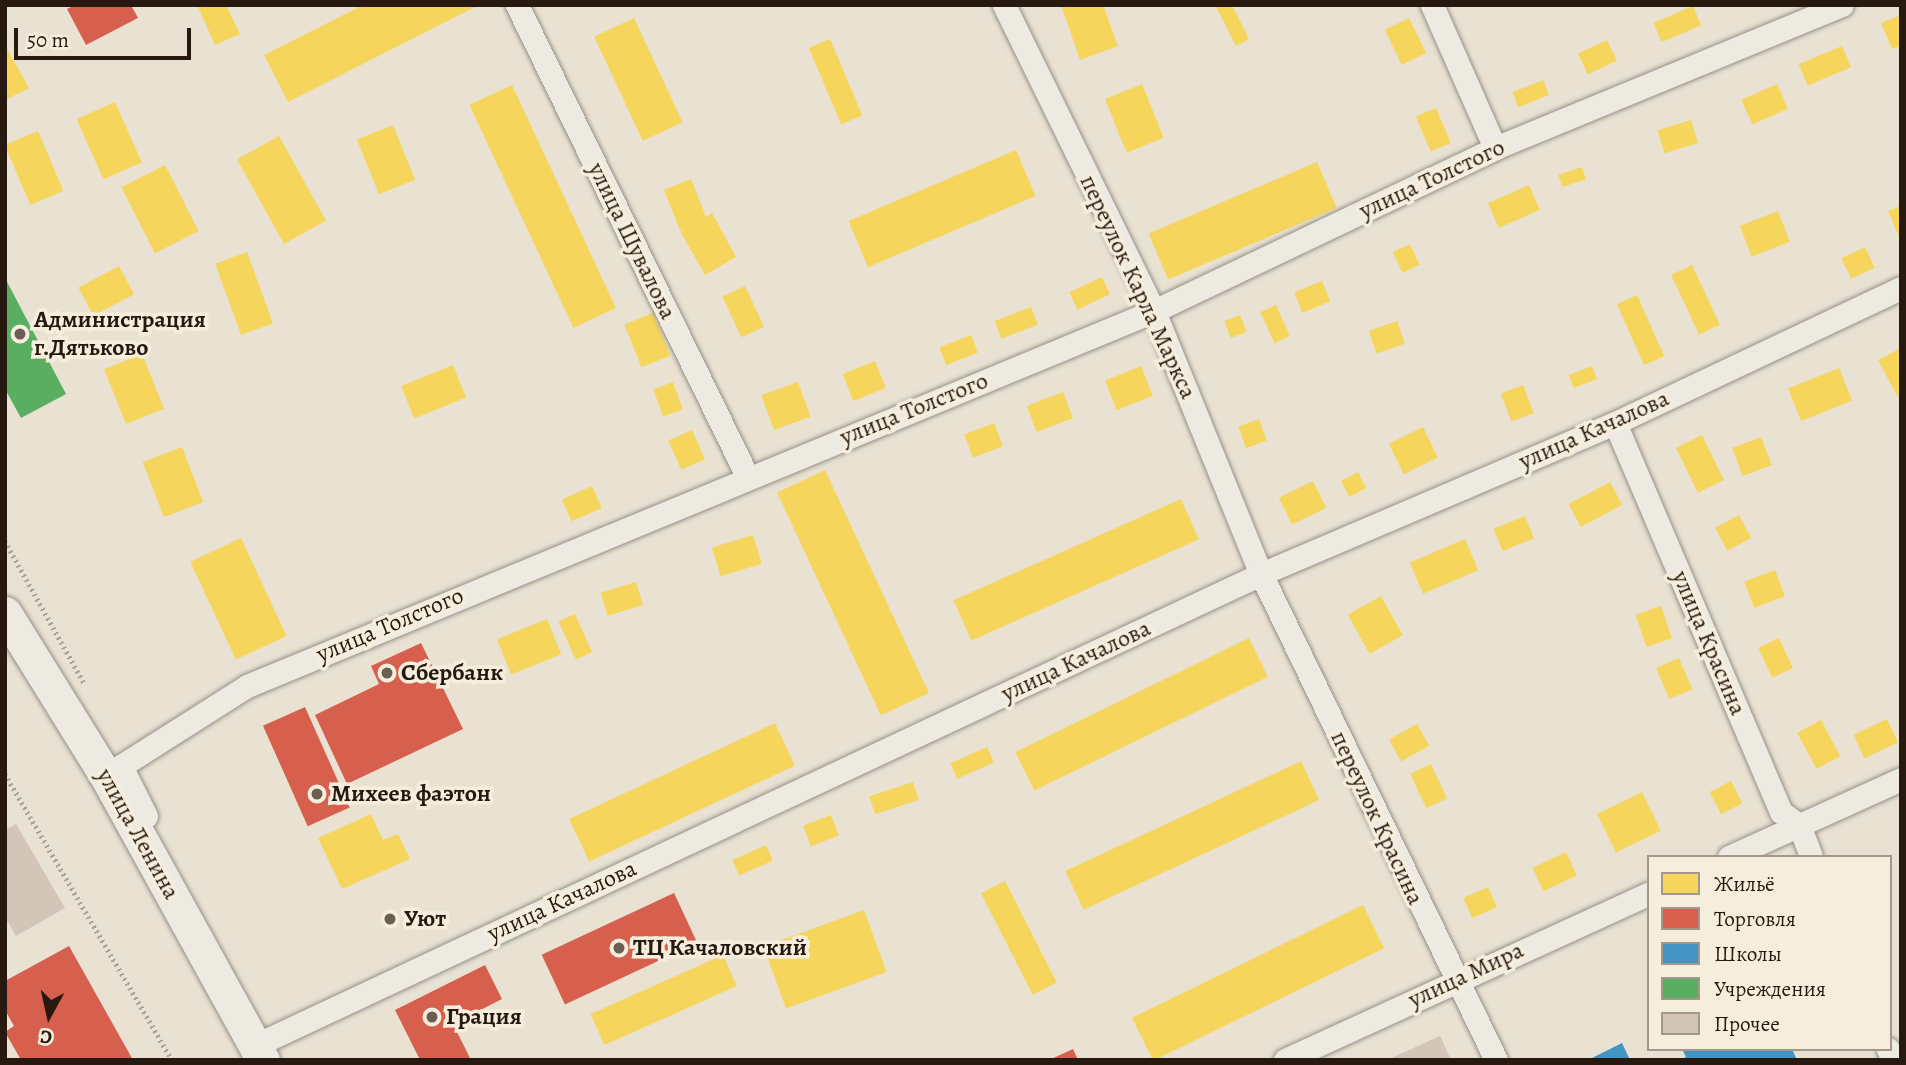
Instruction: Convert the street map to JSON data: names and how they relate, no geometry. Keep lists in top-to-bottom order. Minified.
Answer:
{"streets":{"main road":["улица Ленина"],"street":["улица Толстого","улица Шувалова","переулок Карла Маркса","улица Качалова","улица Красина","переулок Красина","улица Мира"]},"crossings":[["улица Толстого","улица Шувалова"],["улица Толстого","переулок Карла Маркса"],["улица Толстого","улица Ленина"],["переулок Карла Маркса","улица Качалова"],["переулок Карла Маркса","переулок Красина"],["улица Качалова","улица Красина"],["улица Качалова","переулок Красина"],["улица Качалова","улица Ленина"],["переулок Красина","улица Мира"]],"places":["Администрация г.Дятьково","Сбербанк","Михеев фаэтон","Уют","ТЦ Качаловский","Грация"],"legend":["Жильё","Торговля","Школы","Учреждения","Прочее"],"scale_bar":"50 m","north":"bottom"}
